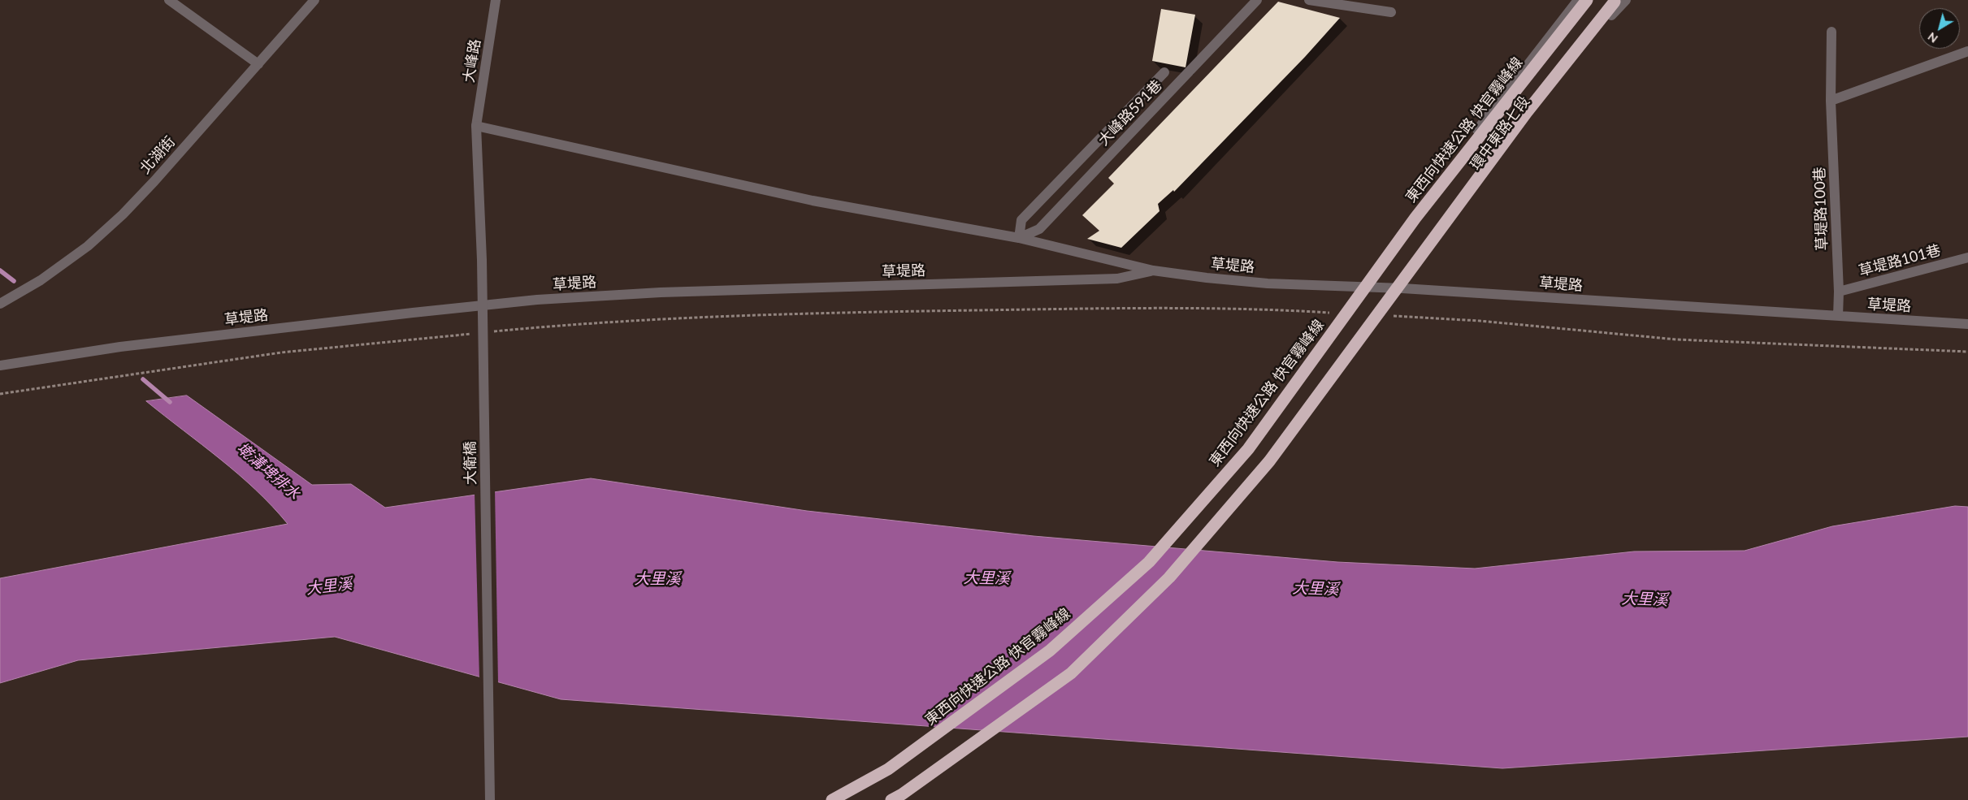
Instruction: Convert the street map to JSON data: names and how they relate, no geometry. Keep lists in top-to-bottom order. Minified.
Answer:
{"streets":{"highway":["東西向快速公路 快官霧峰線"],"street":["大峰路","大峰路591巷","環中東路七段","北湖街","草堤路100巷","草堤路101巷","草堤路","大衛橋"]},"crossings":[["大峰路","草堤路"],["大峰路","大衛橋"],["大峰路591巷","草堤路"],["環中東路七段","草堤路"],["草堤路100巷","草堤路101巷"],["草堤路100巷","草堤路"],["草堤路","大衛橋"]],"water":["墘溝埤排水","大里溪"],"north":"bottom left"}
